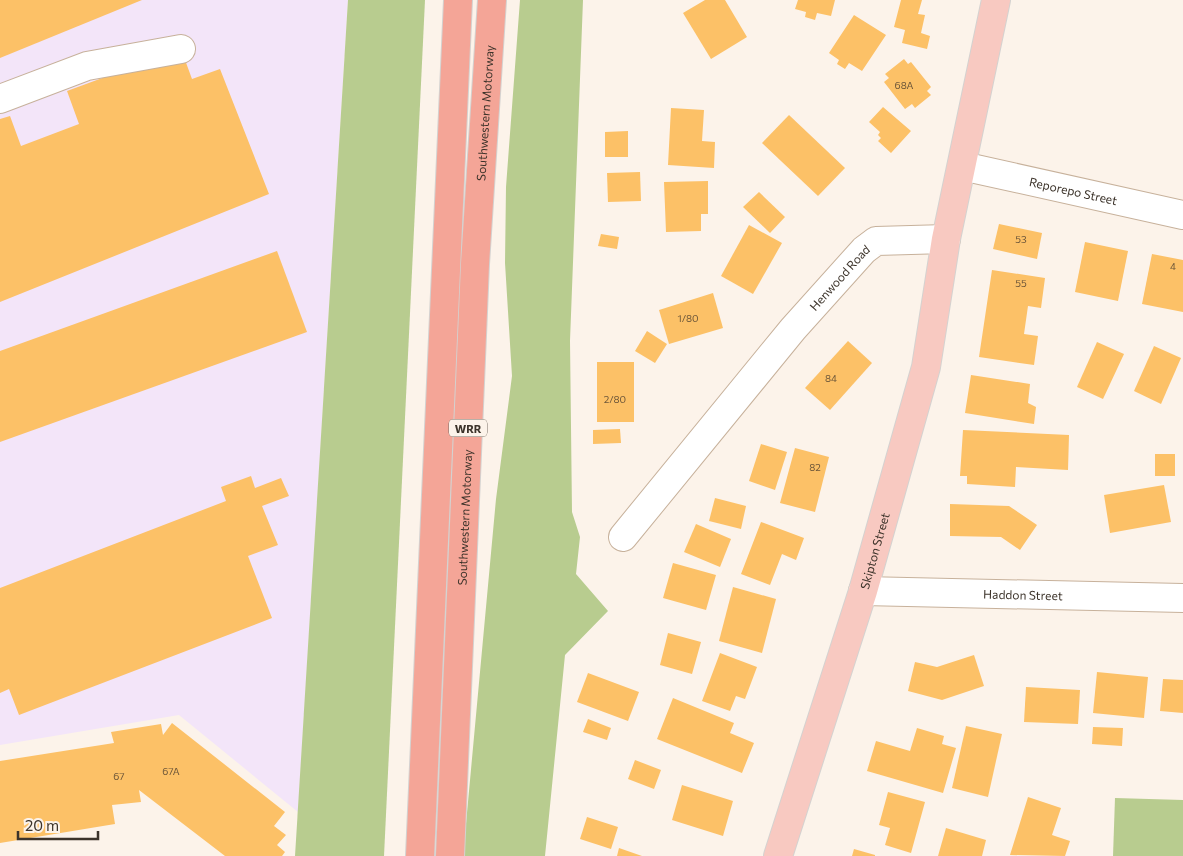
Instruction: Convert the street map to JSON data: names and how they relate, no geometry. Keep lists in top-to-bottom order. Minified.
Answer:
{"streets":{"highway":["Southwestern Motorway","WRR"],"main road":["Skipton Street"],"street":["Reporepo Street","Henwood Road","Haddon Street"]},"crossings":[["Henwood Road","Skipton Street"],["Skipton Street","Haddon Street"]],"house_numbers":["68A","53","4","55","1/80","84","2/80","82","67A","67"],"scale_bar":"20 m"}
